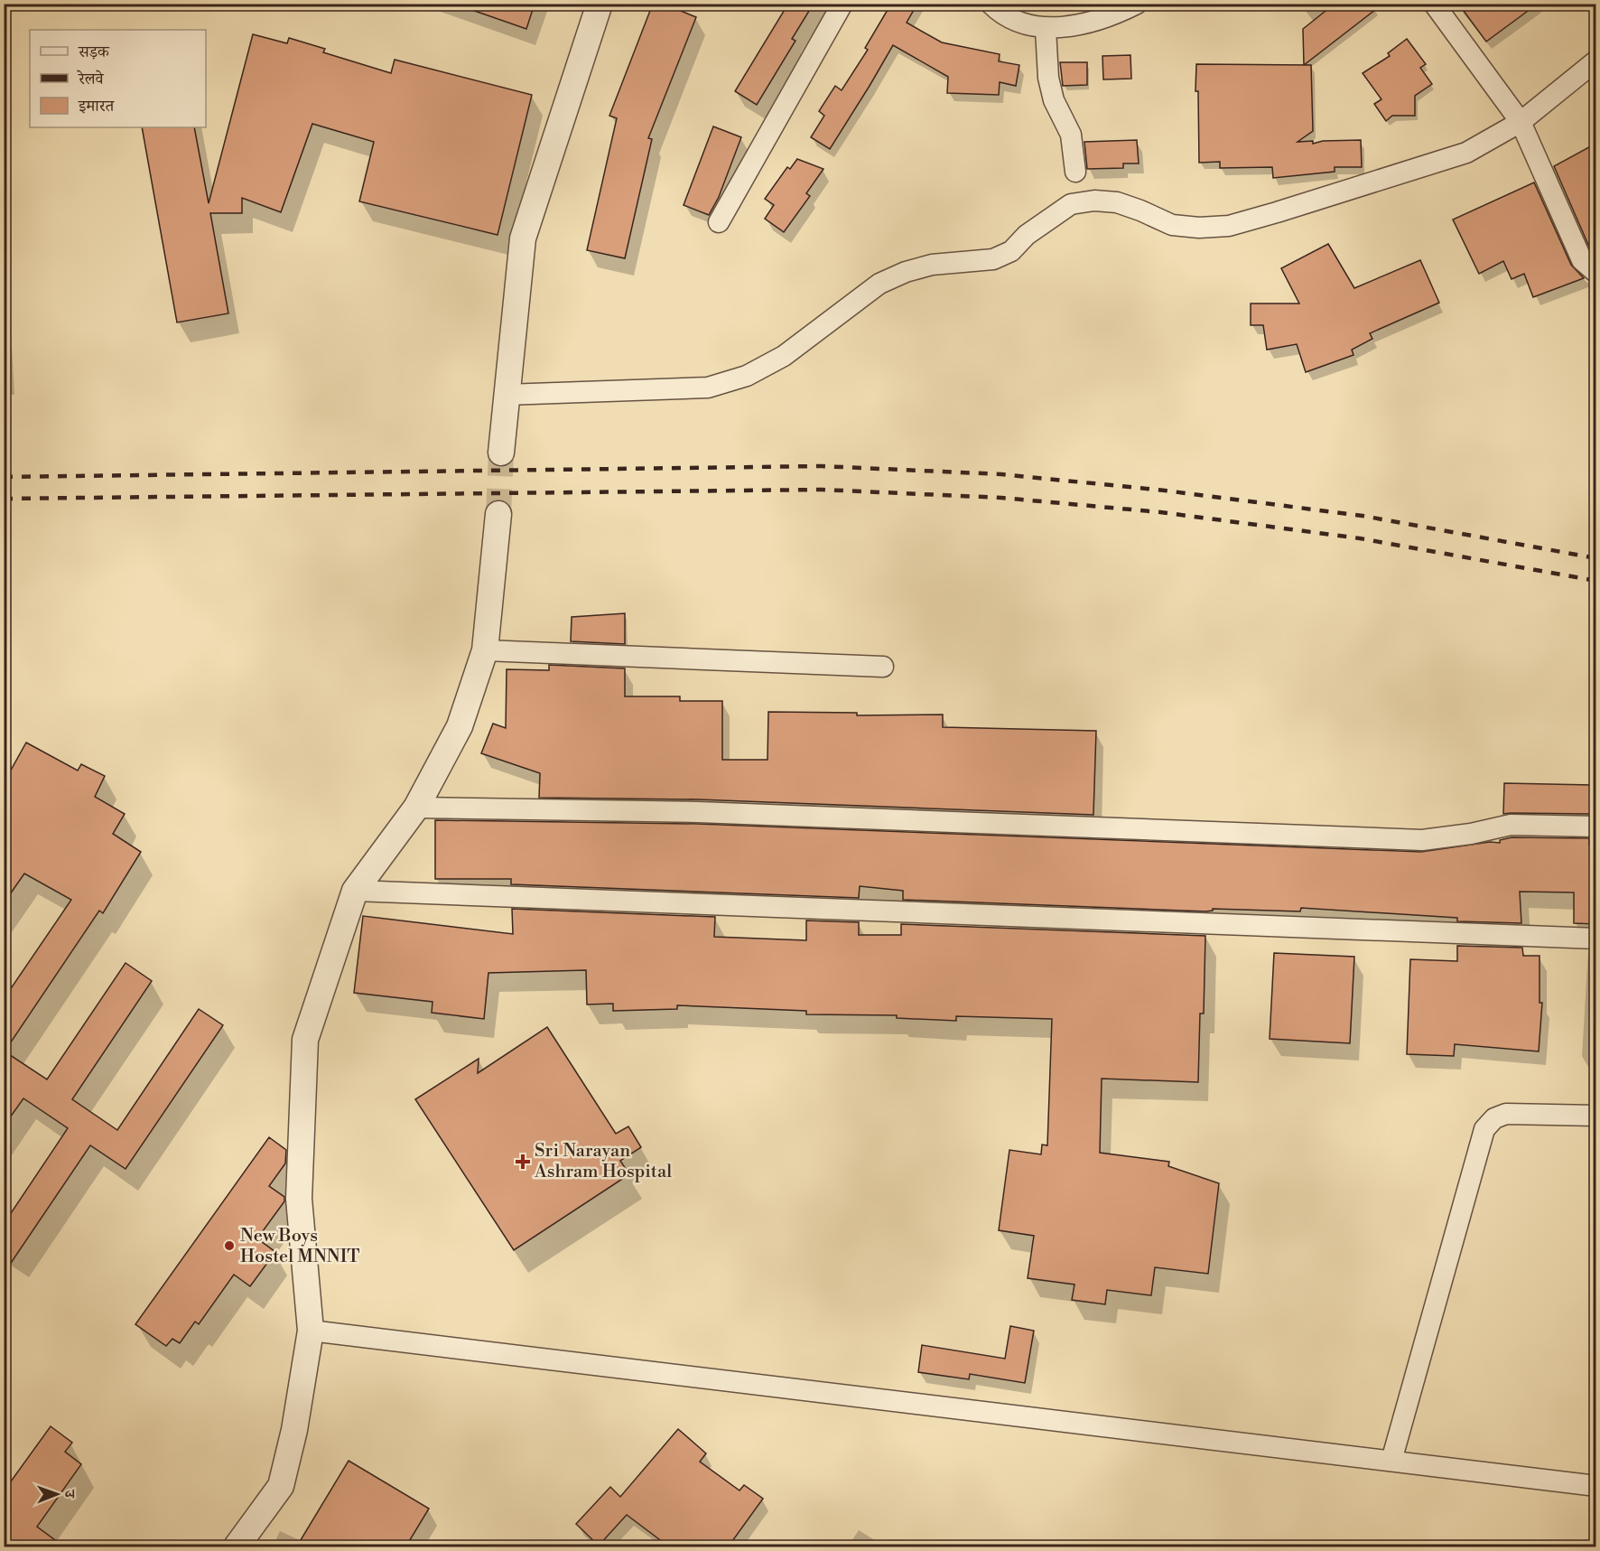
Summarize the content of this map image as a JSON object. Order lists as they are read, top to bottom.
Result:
{
  "places": {
    "health": ["Sri Narayan Ashram Hospital"],
    "other": ["New Boys Hostel MNNIT"]
  },
  "legend": ["सड़क", "रेलवे", "इमारत"],
  "north": "right"
}
